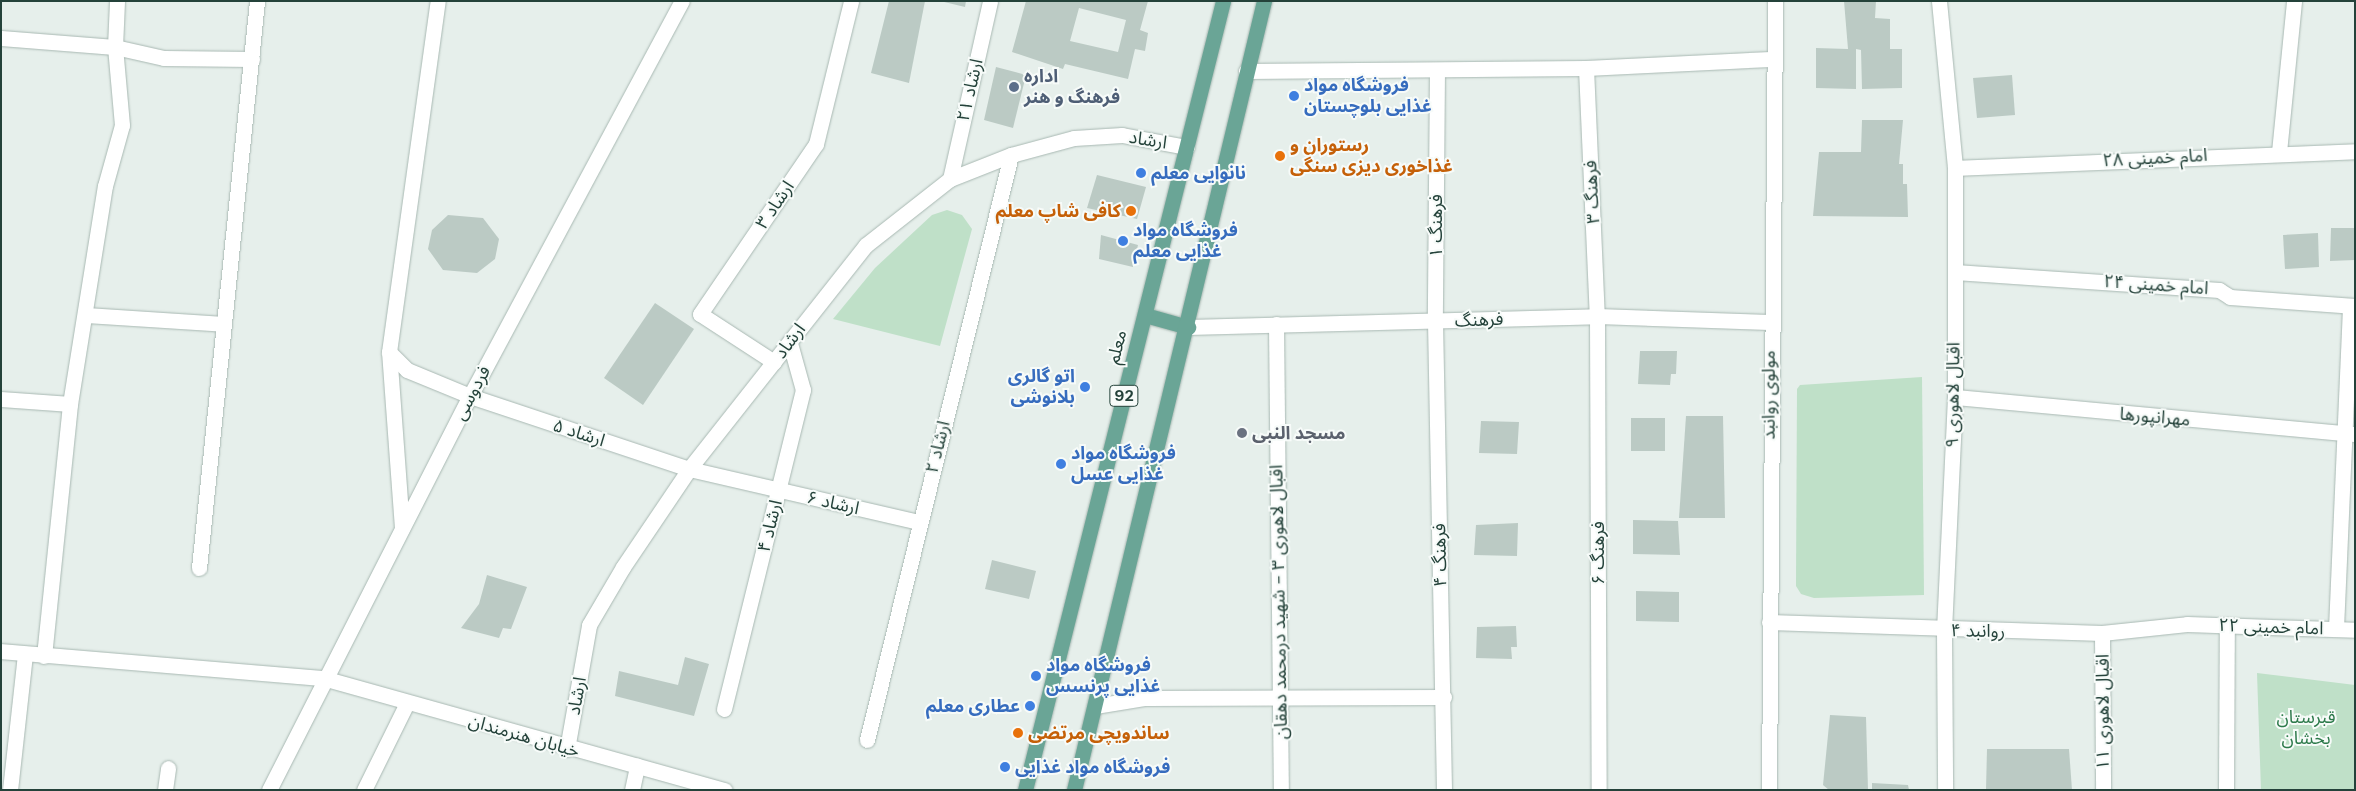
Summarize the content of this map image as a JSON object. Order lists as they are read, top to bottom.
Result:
{
  "streets": {
    "main road": ["معلم", "92"],
    "street": [
      "ارشاد ۲۱",
      "ارشاد",
      "امام خمینی ۲۸",
      "فرهنگ ۳",
      "ارشاد ۳",
      "فرهنگ ۱",
      "امام خمینی ۲۴",
      "فرهنگ",
      "فردوسی",
      "مولوی روانبد",
      "اقبال لاهوری ۹",
      "مهرانپورها",
      "ارشاد ۵",
      "ارشاد ۲",
      "ارشاد ۶",
      "ارشاد ۴",
      "فرهنگ ۶",
      "فرهنگ ۴",
      "اقبال لاهوری ۳ - شهید درمحمد دهقان",
      "امام خمینی ۲۲",
      "روانبد ۴",
      "اقبال لاهوری ۱۱",
      "خیابان هنرمندان"
    ]
  },
  "crossings": [
    ["ارشاد ۲۱", "ارشاد"],
    ["ارشاد", "ارشاد ۳"],
    ["ارشاد", "معلم"],
    ["ارشاد", "ارشاد ۵"],
    ["ارشاد", "ارشاد ۲"],
    ["ارشاد", "ارشاد ۶"],
    ["ارشاد", "ارشاد ۴"],
    ["ارشاد", "خیابان هنرمندان"],
    ["امام خمینی ۲۸", "اقبال لاهوری ۹"],
    ["فرهنگ ۳", "فرهنگ"],
    ["فرهنگ ۳", "فرهنگ ۶"],
    ["فرهنگ ۱", "فرهنگ"],
    ["فرهنگ ۱", "فرهنگ ۴"],
    ["امام خمینی ۲۴", "اقبال لاهوری ۹"],
    ["فرهنگ", "مولوی روانبد"],
    ["فرهنگ", "فرهنگ ۶"],
    ["فرهنگ", "فرهنگ ۴"],
    ["فرهنگ", "اقبال لاهوری ۳ - شهید درمحمد دهقان"],
    ["فردوسی", "ارشاد ۵"],
    ["فردوسی", "خیابان هنرمندان"],
    ["مولوی روانبد", "روانبد ۴"],
    ["اقبال لاهوری ۹", "مهرانپورها"],
    ["اقبال لاهوری ۹", "روانبد ۴"],
    ["ارشاد ۵", "ارشاد ۶"],
    ["ارشاد ۲", "ارشاد ۶"],
    ["ارشاد ۶", "ارشاد ۴"],
    ["امام خمینی ۲۲", "روانبد ۴"],
    ["روانبد ۴", "اقبال لاهوری ۱۱"]
  ],
  "parks": ["قبرستان بخشان"],
  "places": [
    "اداره فرهنگ و هنر",
    "فروشگاه مواد غذایی بلوچستان",
    "رستوران و غذاخوری دیزی سنگی",
    "نانوایی معلم",
    "کافی شاپ معلم",
    "فروشگاه مواد غذایی معلم",
    "اتو گالری بلانوشی",
    "مسجد النبی",
    "فروشگاه مواد غذایی عسل",
    "فروشگاه مواد غذایی پرنسس",
    "عطاری معلم",
    "ساندویچی مرتضی",
    "فروشگاه مواد غذایی"
  ]
}
